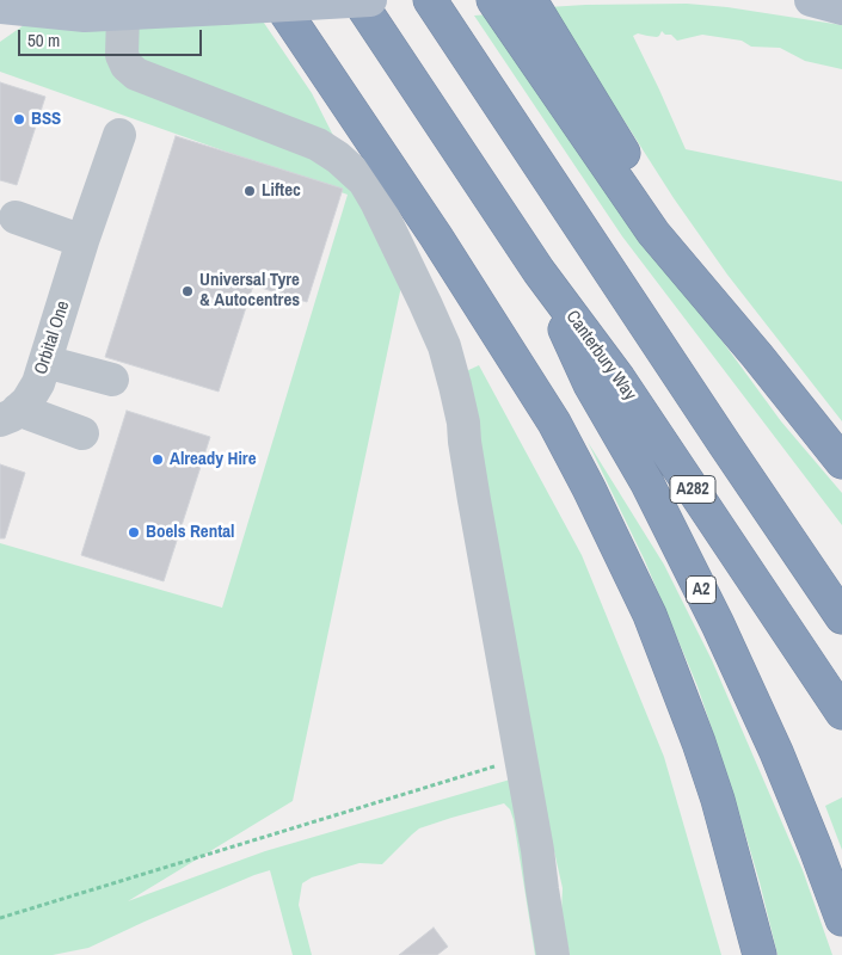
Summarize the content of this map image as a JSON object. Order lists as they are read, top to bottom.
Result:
{
  "streets": {
    "highway": ["Canterbury Way", "A282", "A2"],
    "street": ["Orbital One"]
  },
  "crossings": [
    ["Canterbury Way", "A2"]
  ],
  "places": [
    "BSS",
    "Liftec",
    "Universal Tyre & Autocentres",
    "Already Hire",
    "Boels Rental"
  ],
  "scale_bar": "50 m"
}
